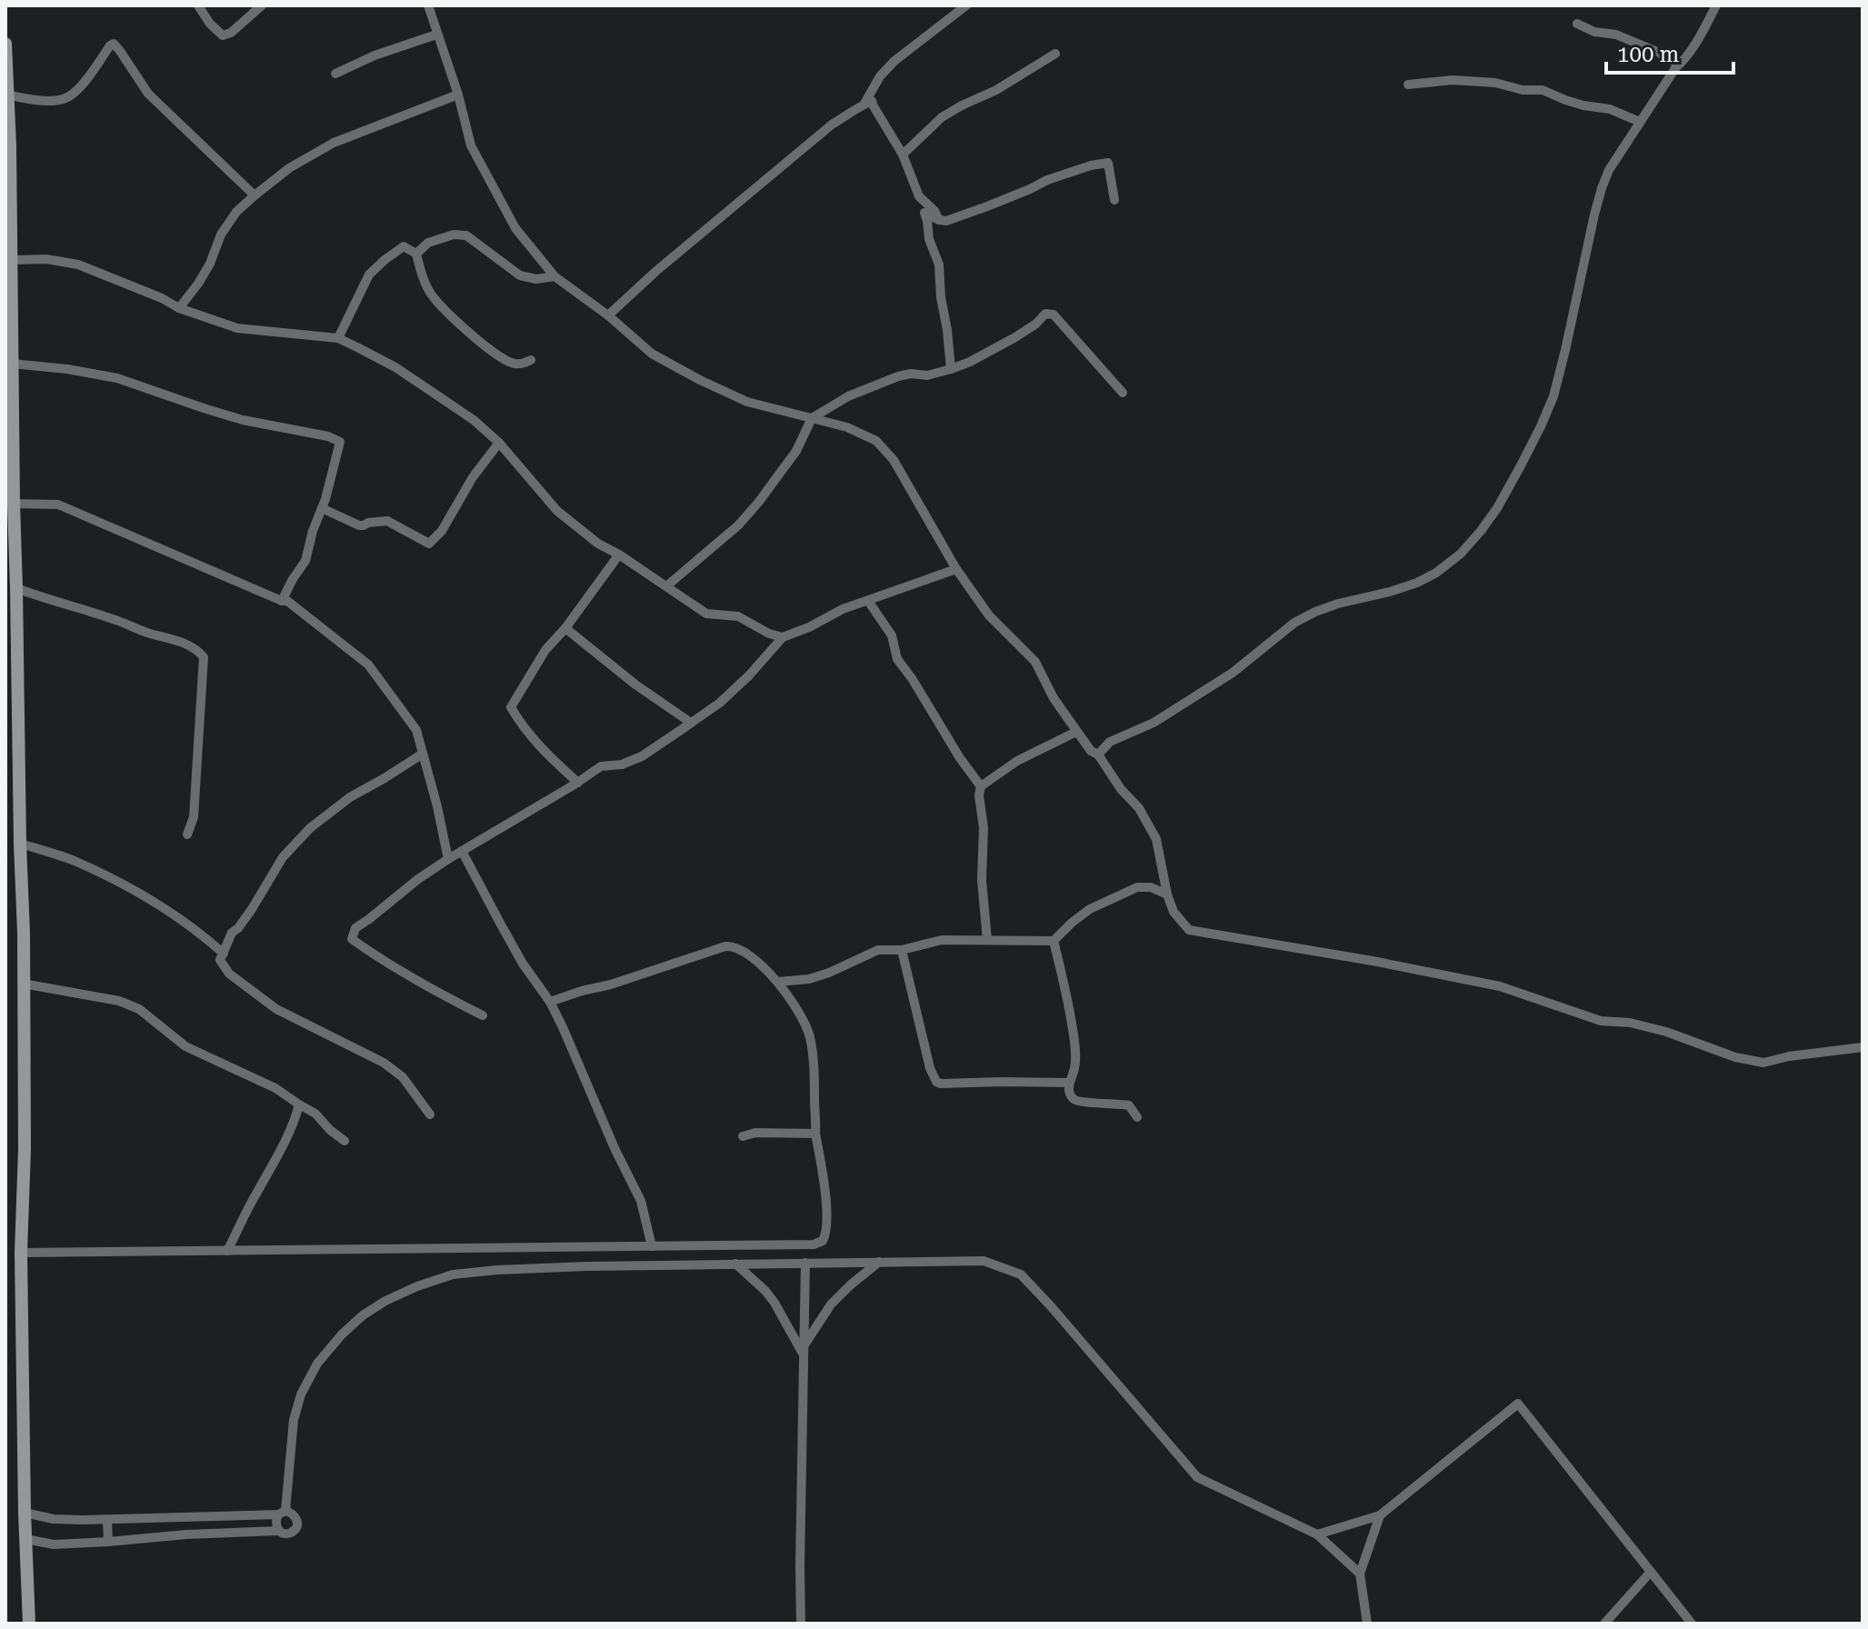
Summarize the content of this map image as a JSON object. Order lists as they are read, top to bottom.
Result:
{
  "scale_bar": "100 m"
}
